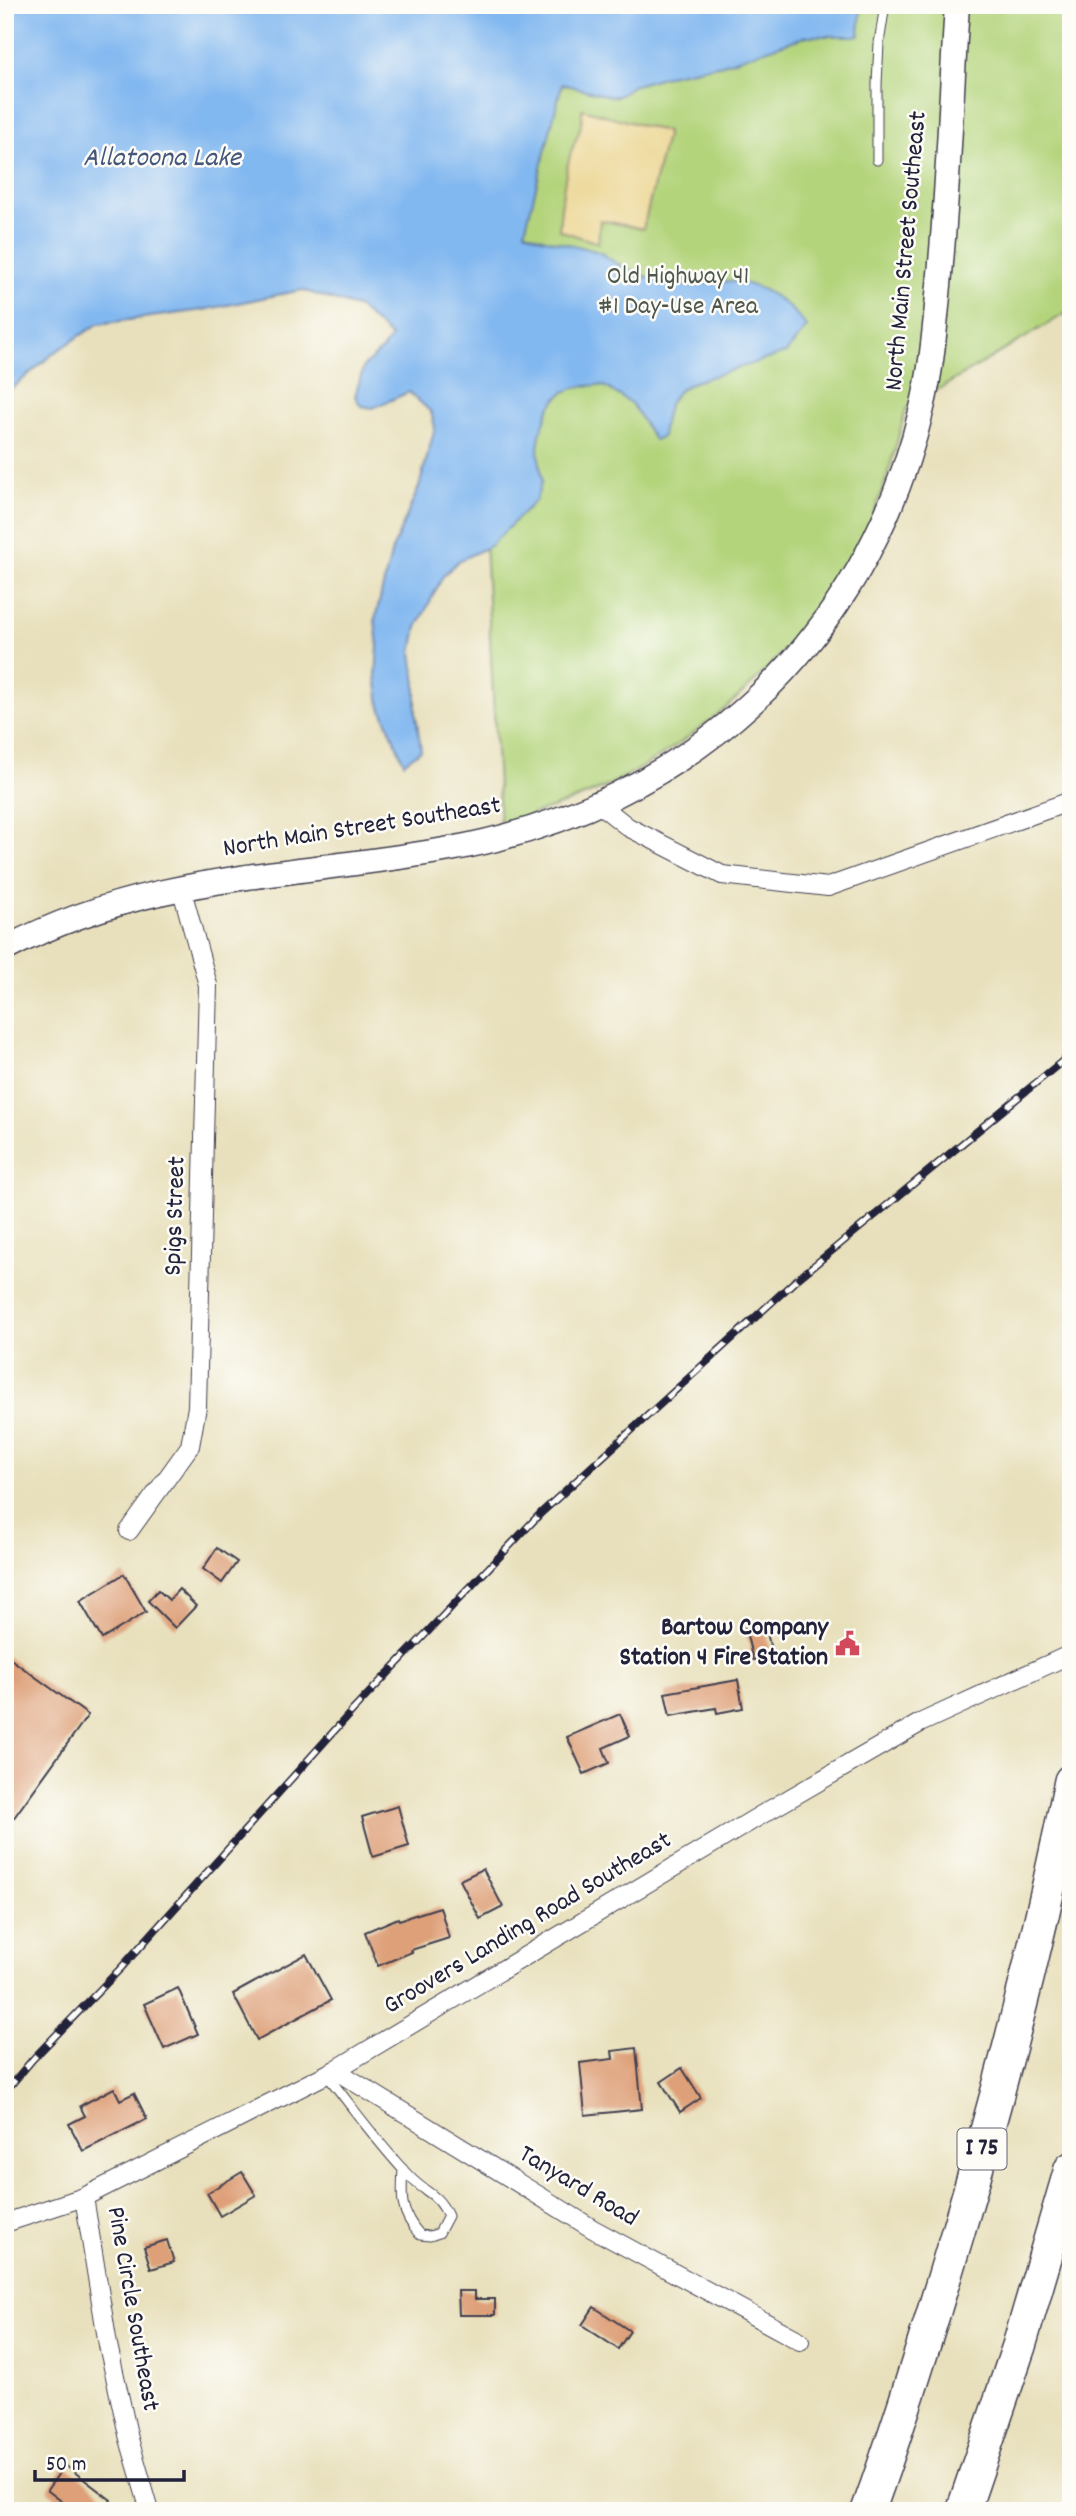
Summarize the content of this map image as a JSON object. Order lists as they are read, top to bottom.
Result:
{
  "streets": {
    "highway": ["I 75"],
    "street": [
      "North Main Street Southeast",
      "Spigs Street",
      "Groovers Landing Road Southeast",
      "Tanyard Road",
      "Pine Circle Southeast"
    ]
  },
  "crossings": [
    ["North Main Street Southeast", "Spigs Street"],
    ["Groovers Landing Road Southeast", "Tanyard Road"],
    ["Groovers Landing Road Southeast", "Pine Circle Southeast"]
  ],
  "water": ["Allatoona Lake"],
  "parks": ["Old Highway 41 #1 Day-Use Area"],
  "places": {
    "public building": ["Bartow Company Station 4 Fire Station"]
  },
  "scale_bar": "50 m"
}
